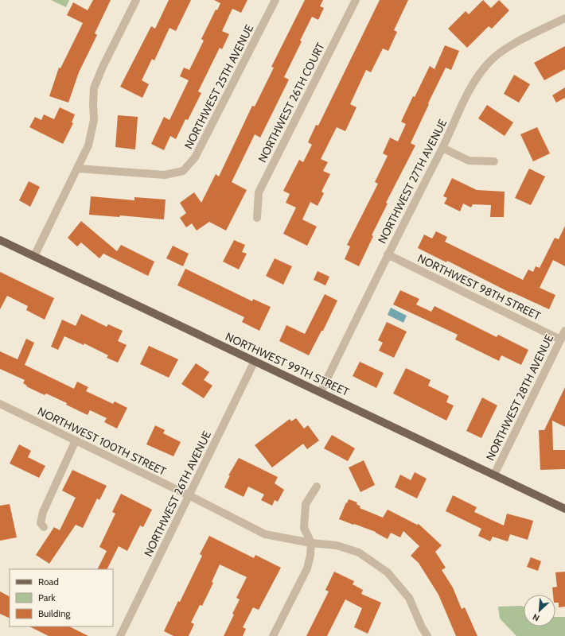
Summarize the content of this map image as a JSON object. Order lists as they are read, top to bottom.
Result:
{
  "streets": {
    "main road": ["NORTHWEST 99TH STREET"],
    "street": [
      "NORTHWEST 25TH AVENUE",
      "NORTHWEST 26TH COURT",
      "NORTHWEST 27TH AVENUE",
      "NORTHWEST 98TH STREET",
      "NORTHWEST 28TH AVENUE",
      "NORTHWEST 100TH STREET",
      "NORTHWEST 26TH AVENUE"
    ]
  },
  "crossings": [
    ["NORTHWEST 27TH AVENUE", "NORTHWEST 98TH STREET"],
    ["NORTHWEST 27TH AVENUE", "NORTHWEST 99TH STREET"],
    ["NORTHWEST 98TH STREET", "NORTHWEST 28TH AVENUE"],
    ["NORTHWEST 99TH STREET", "NORTHWEST 28TH AVENUE"],
    ["NORTHWEST 99TH STREET", "NORTHWEST 26TH AVENUE"],
    ["NORTHWEST 100TH STREET", "NORTHWEST 26TH AVENUE"]
  ],
  "legend": ["Road", "Park", "Building"],
  "north": "bottom left"
}
